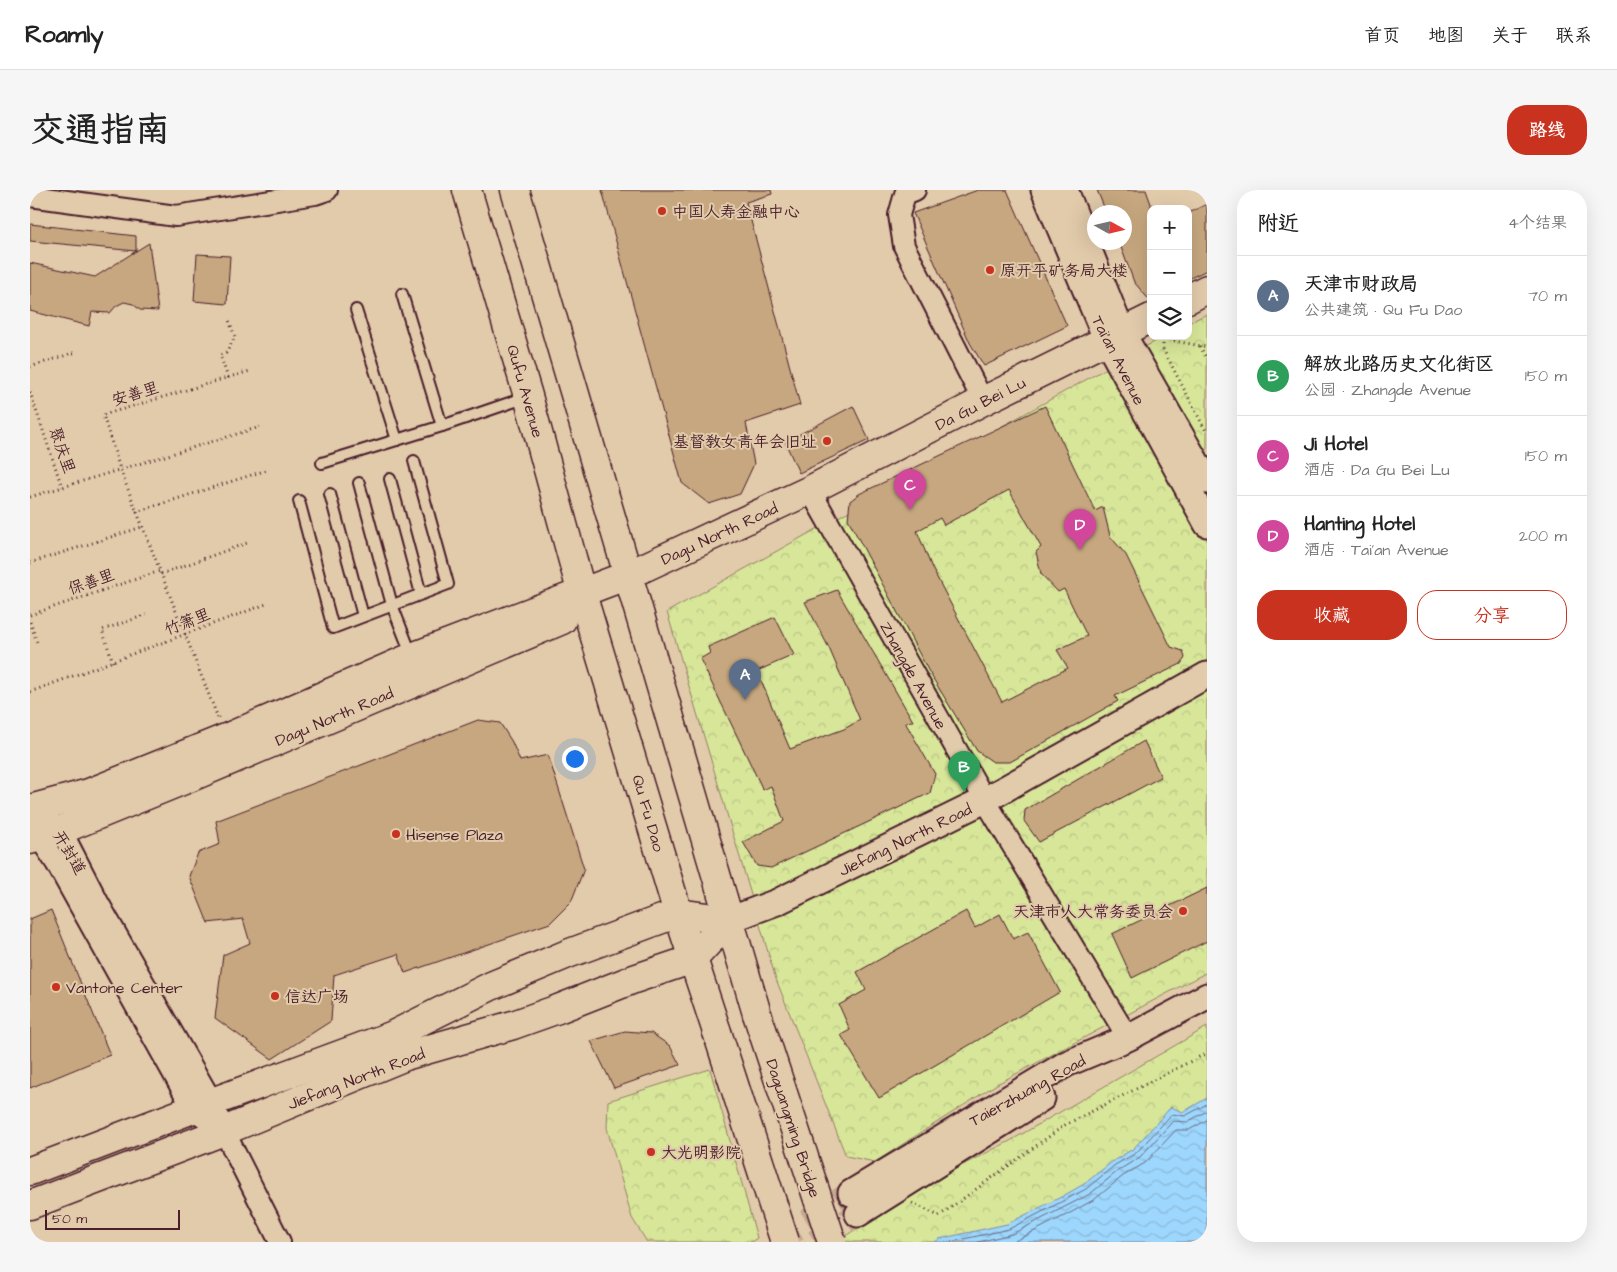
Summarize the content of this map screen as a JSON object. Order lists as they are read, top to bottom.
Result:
{
  "streets": {
    "main road": [
      "Qufu Avenue",
      "Da Gu Bei Lu",
      "Dagu North Road",
      "Qu Fu Dao",
      "Jiefang North Road",
      "Daguangming Bridge"
    ],
    "street": ["Tai'an Avenue", "Zhangde Avenue", "开封道"],
    "path": [
      "安善里",
      "聚庆里",
      "保善里",
      "竹箫里"
    ]
  },
  "crossings": [
    ["Tai'an Avenue", "Da Gu Bei Lu"],
    ["Qufu Avenue", "Dagu North Road"],
    ["Qufu Avenue", "Qu Fu Dao"],
    ["安善里", "Dagu North Road"],
    ["安善里", "保善里"],
    ["安善里", "竹箫里"],
    ["Da Gu Bei Lu", "Dagu North Road"],
    ["Da Gu Bei Lu", "Zhangde Avenue"],
    ["Dagu North Road", "Zhangde Avenue"],
    ["Dagu North Road", "Qu Fu Dao"],
    ["Dagu North Road", "开封道"],
    ["Zhangde Avenue", "Jiefang North Road"],
    ["Qu Fu Dao", "Jiefang North Road"],
    ["Jiefang North Road", "开封道"],
    ["Jiefang North Road", "Daguangming Bridge"]
  ],
  "places": [
    "中国人寿金融中心",
    "原开平矿务局大楼",
    "基督教女青年会旧址",
    "Hisense Plaza",
    "天津市人大常务委员会",
    "Vantone Center",
    "信达广场",
    "大光明影院"
  ],
  "scale_bar": "50 m",
  "north": "right",
  "page": {
    "header": "Roamly",
    "nav": [
      "首页",
      "地图",
      "关于",
      "联系"
    ],
    "title": "交通指南",
    "buttons": [
      "路线",
      ["收藏", "分享"]
    ],
    "heading": ["附近", "4个结果"],
    "map_buttons": ["+", "−"],
    "list": [
      {
        "mark": "A",
        "name": "天津市财政局",
        "note": "公共建筑 · Qu Fu Dao",
        "value": "70 m"
      },
      {
        "mark": "B",
        "name": "解放北路历史文化街区",
        "note": "公园 · Zhangde Avenue",
        "value": "150 m"
      },
      {
        "mark": "C",
        "name": "Ji Hotel",
        "note": "酒店 · Da Gu Bei Lu",
        "value": "150 m"
      },
      {
        "mark": "D",
        "name": "Hanting Hotel",
        "note": "酒店 · Tai'an Avenue",
        "value": "200 m"
      }
    ],
    "pins": [
      "C",
      "D",
      "A",
      "B"
    ],
    "scale": "50 m"
  }
}
